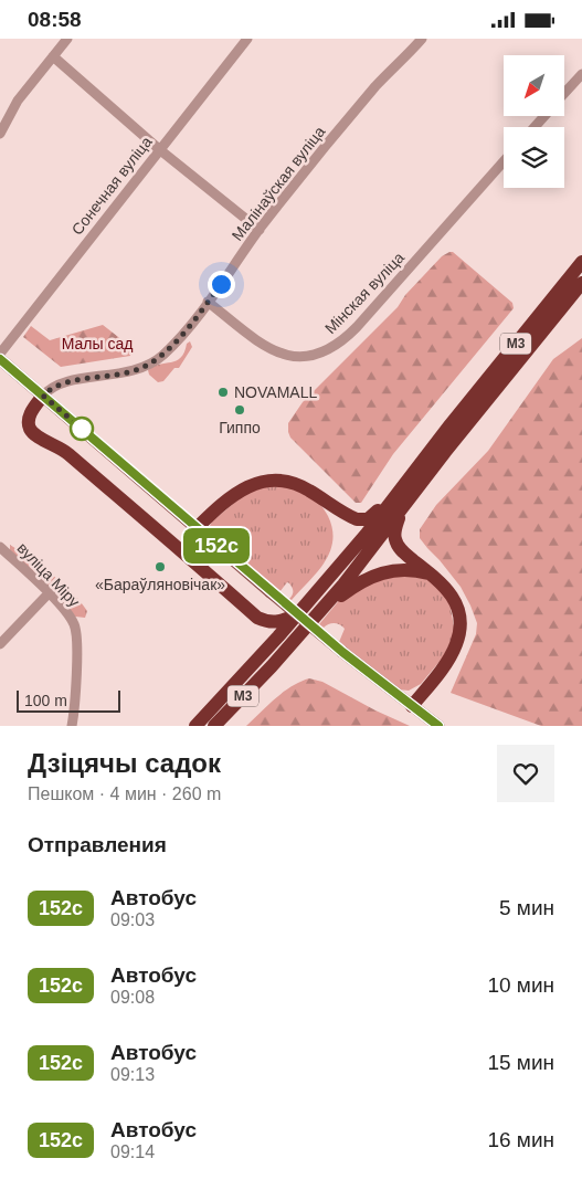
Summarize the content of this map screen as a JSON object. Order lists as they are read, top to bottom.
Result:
{
  "streets": {
    "highway": ["М3"],
    "street": [
      "Малінаўская вуліца",
      "Сонечная вуліца",
      "Мінская вуліца",
      "вуліца Міру"
    ]
  },
  "crossings": [
    ["Малінаўская вуліца", "Мінская вуліца"]
  ],
  "parks": ["Малы сад"],
  "places": ["NOVAMALL", "Гиппо", "«Бараўляновічак»"],
  "lines": ["bus line 152с"],
  "scale_bar": "100 m",
  "north": "bottom left",
  "page": {
    "status": "08:58",
    "on_map": "152с",
    "scale": "100 m",
    "heading": [
      ["Дзіцячы садок", "Пешком · 4 мин · 260 m"],
      "Отправления"
    ],
    "list": [
      {
        "mark": "152с",
        "name": "Автобус",
        "note": "09:03",
        "value": "5 мин"
      },
      {
        "mark": "152с",
        "name": "Автобус",
        "note": "09:08",
        "value": "10 мин"
      },
      {
        "mark": "152с",
        "name": "Автобус",
        "note": "09:13",
        "value": "15 мин"
      },
      {
        "mark": "152с",
        "name": "Автобус",
        "note": "09:14",
        "value": "16 мин"
      }
    ]
  }
}
